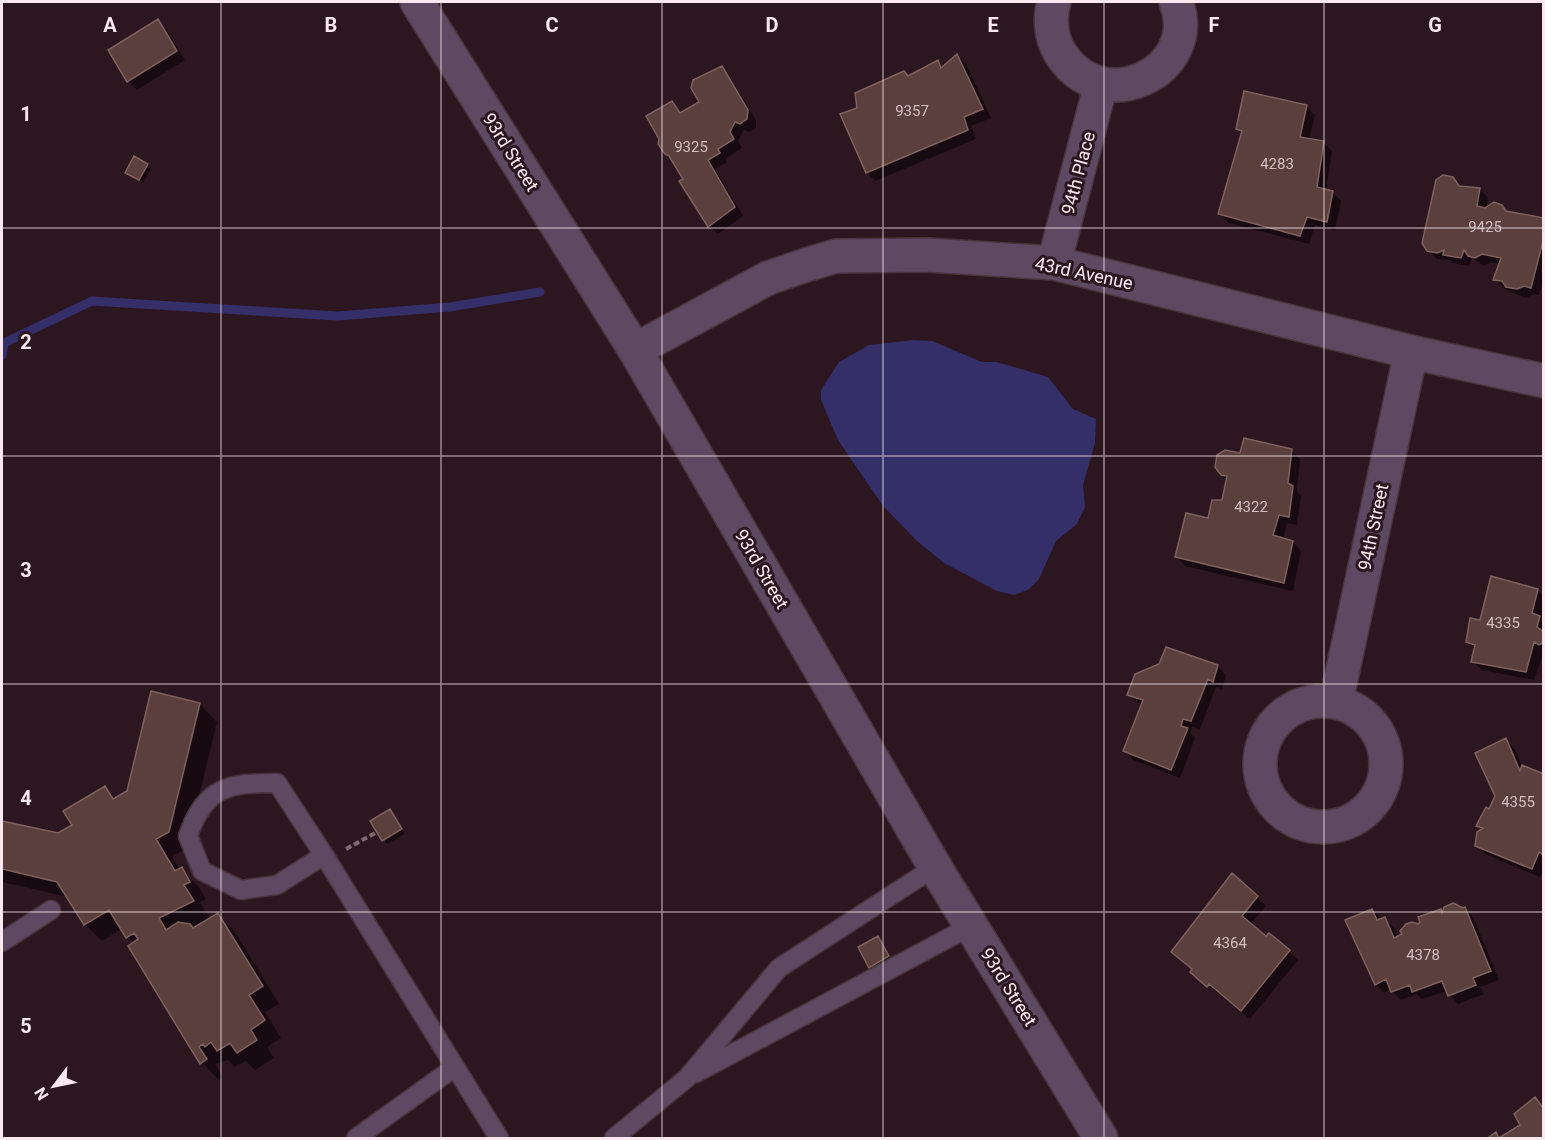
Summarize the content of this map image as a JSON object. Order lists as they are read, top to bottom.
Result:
{
  "streets": {
    "street": [
      "93rd Street",
      "94th Place",
      "43rd Avenue",
      "94th Street"
    ]
  },
  "crossings": [
    ["93rd Street", "43rd Avenue"],
    ["94th Place", "43rd Avenue"],
    ["43rd Avenue", "94th Street"]
  ],
  "house_numbers": [
    "9357",
    "9325",
    "4283",
    "9425",
    "4322",
    "4335",
    "4355",
    "4364",
    "4378"
  ],
  "north": "bottom left",
  "grid": {
    "columns": [
      "A",
      "B",
      "C",
      "D",
      "E",
      "F",
      "G"
    ],
    "rows": [
      "1",
      "2",
      "3",
      "4",
      "5"
    ]
  }
}
